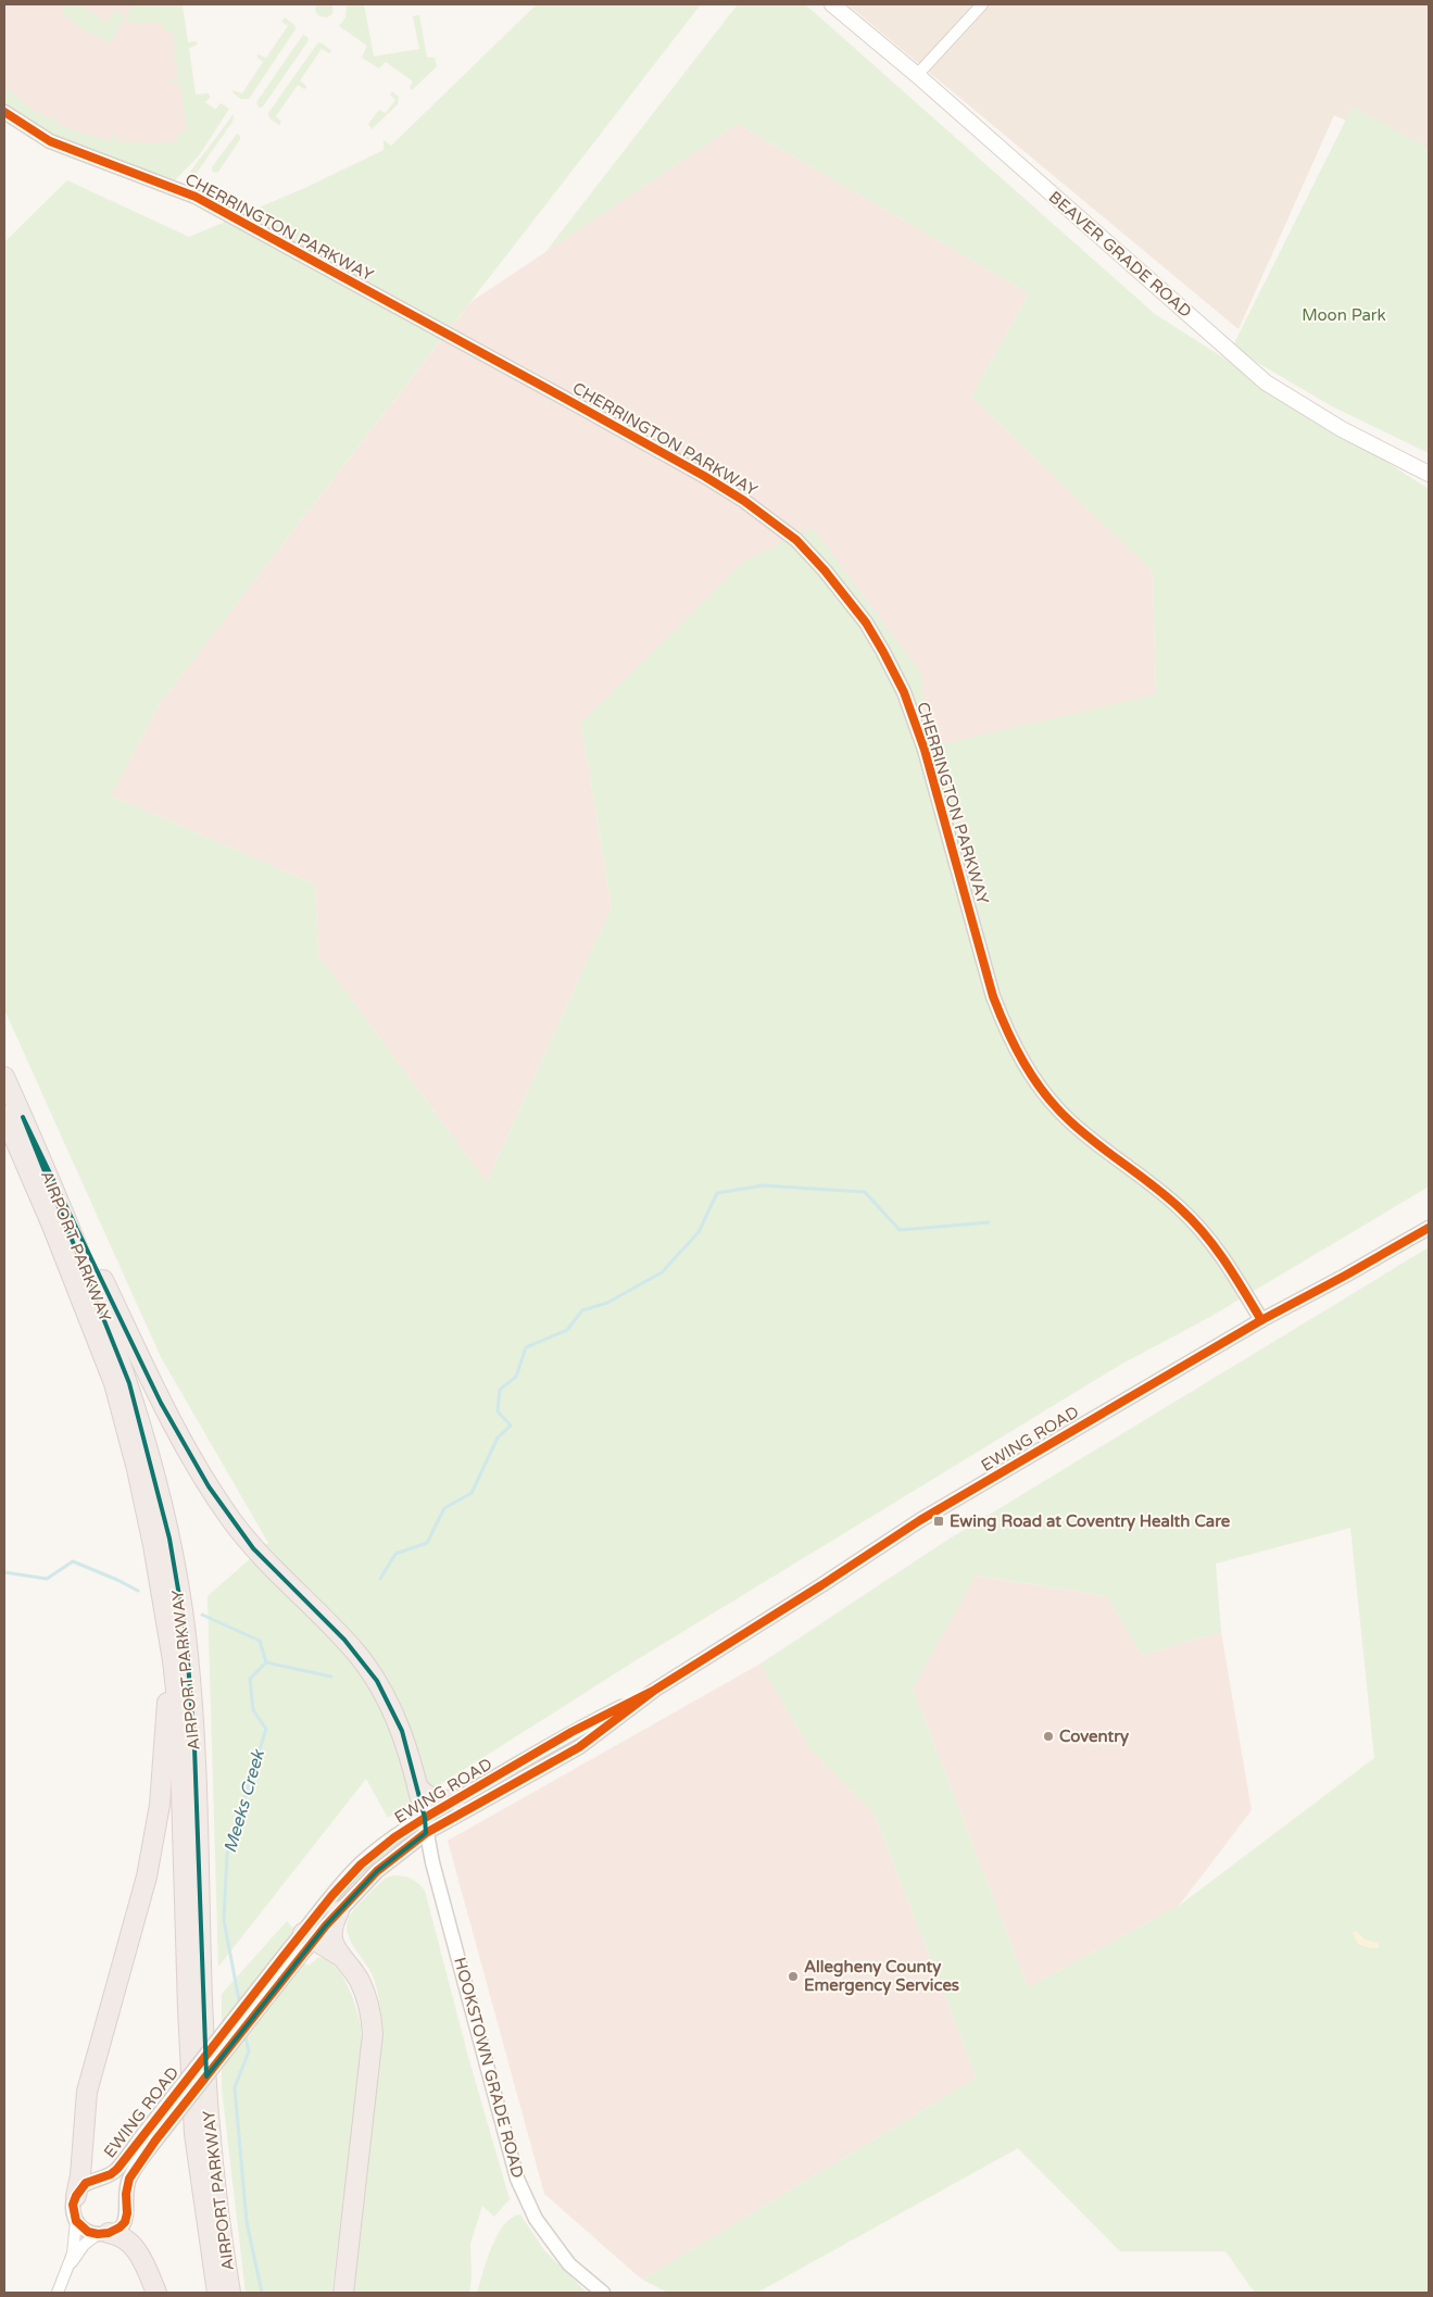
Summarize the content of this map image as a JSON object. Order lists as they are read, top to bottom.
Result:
{
  "streets": {
    "highway": ["AIRPORT PARKWAY"],
    "main road": ["BEAVER GRADE ROAD"],
    "street": ["CHERRINGTON PARKWAY", "EWING ROAD", "HOOKSTOWN GRADE ROAD"]
  },
  "crossings": [
    ["CHERRINGTON PARKWAY", "EWING ROAD"],
    ["EWING ROAD", "HOOKSTOWN GRADE ROAD"]
  ],
  "water": ["Meeks Creek"],
  "parks": ["Moon Park"],
  "places": {
    "transit": ["Ewing Road at Coventry Health Care"],
    "other": ["Coventry", "Allegheny County Emergency Services"]
  }
}
